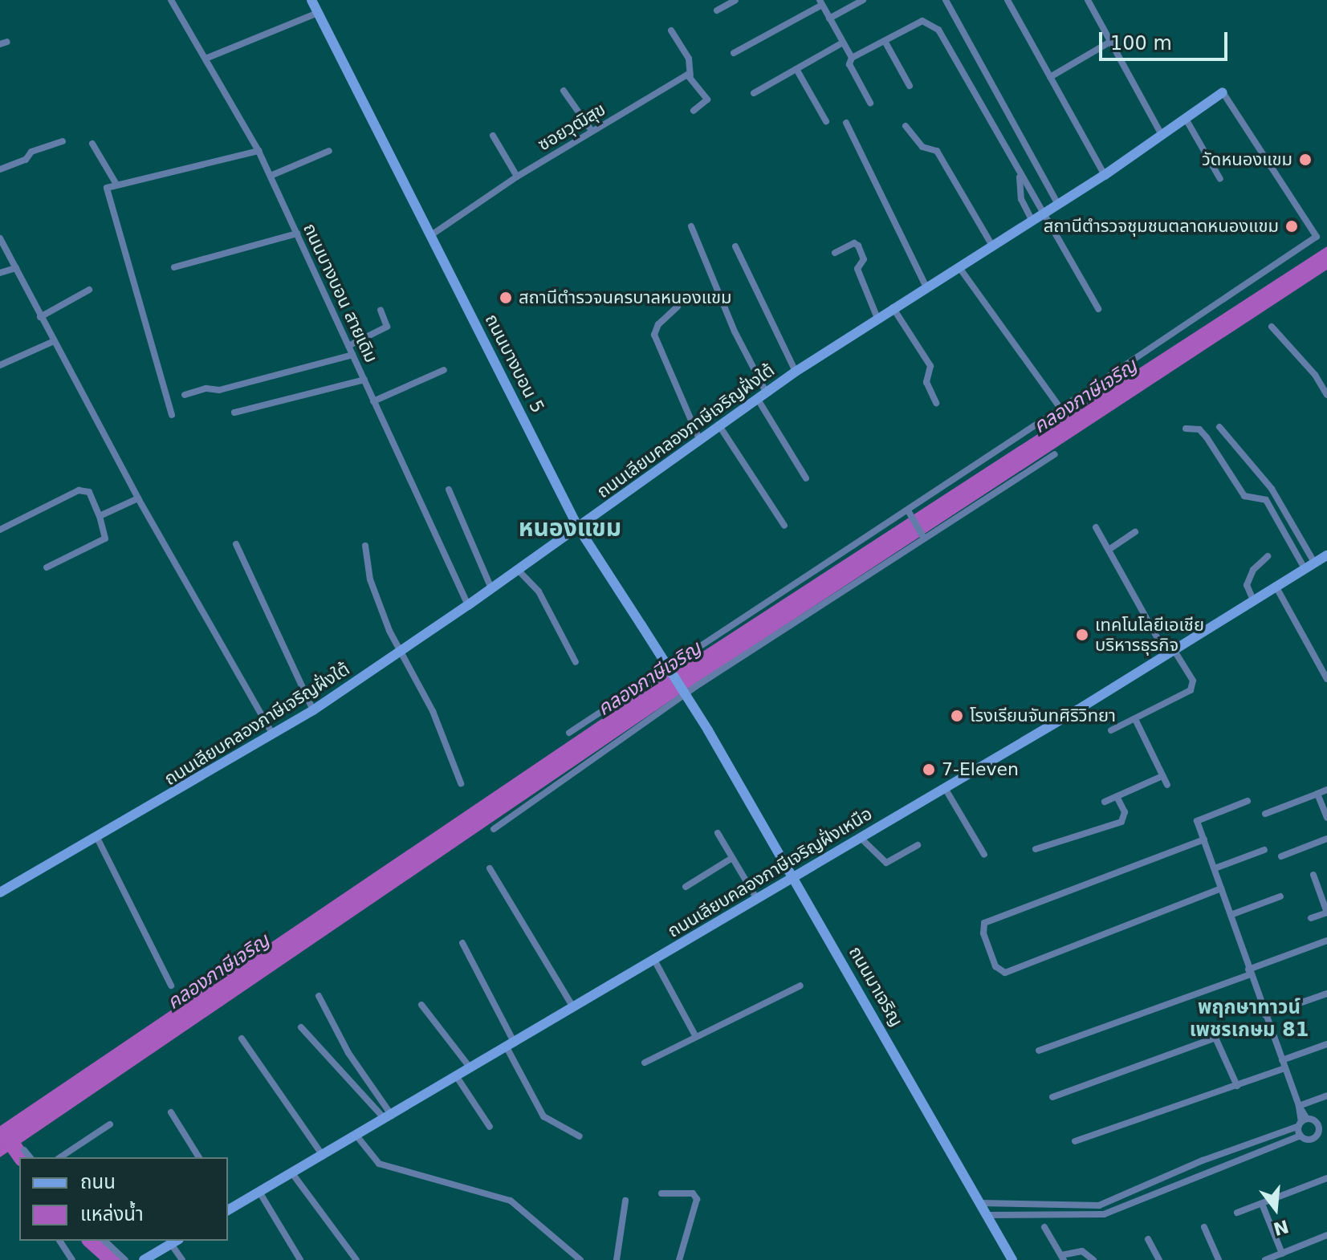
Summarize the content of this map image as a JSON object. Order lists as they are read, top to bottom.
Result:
{
  "streets": {
    "main road": [
      "ถนนบางบอน 5",
      "ถนนเลียบคลองภาษีเจริญฝั่งใต้",
      "ถนนเลียบคลองภาษีเจริญฝั่งเหนือ",
      "ถนนมาเจริญ"
    ],
    "street": ["ซอยวุฒิสุข", "ถนนบางบอน สายเดิม"]
  },
  "crossings": [
    ["ซอยวุฒิสุข", "ถนนบางบอน 5"],
    ["ถนนบางบอน สายเดิม", "ถนนเลียบคลองภาษีเจริญฝั่งใต้"],
    ["ถนนบางบอน 5", "ถนนเลียบคลองภาษีเจริญฝั่งใต้"],
    ["ถนนบางบอน 5", "ถนนมาเจริญ"],
    ["ถนนเลียบคลองภาษีเจริญฝั่งเหนือ", "ถนนมาเจริญ"]
  ],
  "districts": ["หนองแขม", "พฤกษาทาวน์ เพชรเกษม 81"],
  "water": ["คลองภาษีเจริญ"],
  "places": [
    "วัดหนองแขม",
    "สถานีตำรวจชุมชนตลาดหนองแขม",
    "สถานีตำรวจนครบาลหนองแขม",
    "เทคโนโลยีเอเชีย บริหารธุรกิจ",
    "โรงเรียนจันทศิริวิทยา",
    "7-Eleven"
  ],
  "legend": ["ถนน", "แหล่งน้ำ"],
  "scale_bar": "100 m",
  "north": "bottom"
}
